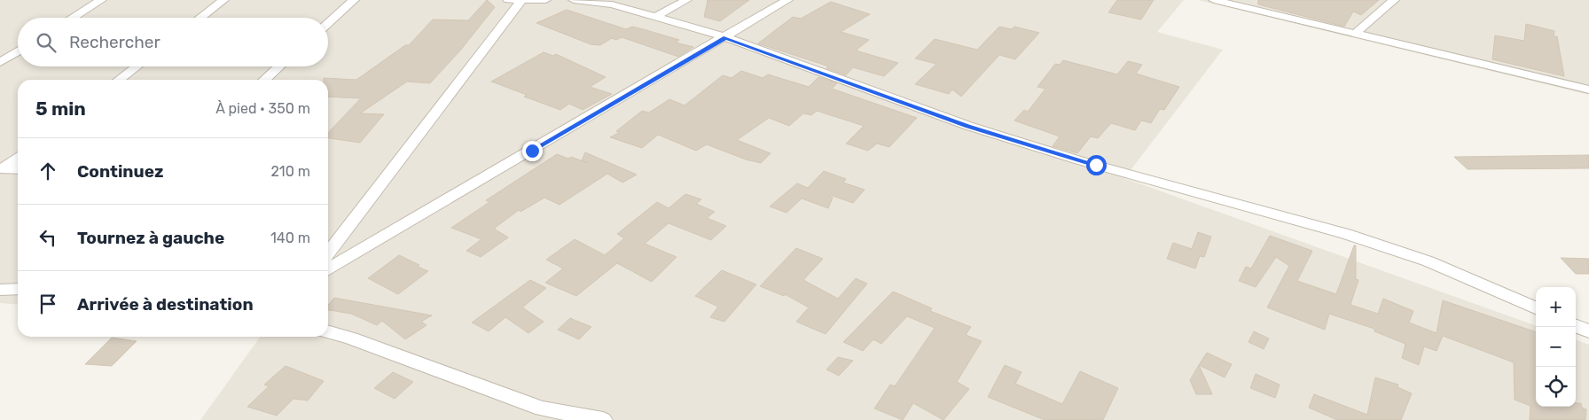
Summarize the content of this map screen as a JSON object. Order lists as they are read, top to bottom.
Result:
{
  "page": {
    "search": "Rechercher",
    "heading": ["5 min", "À pied · 350 m"],
    "list": [
      ["Continuez", "210 m"],
      ["Tournez à gauche", "140 m"],
      "Arrivée à destination"
    ],
    "map_buttons": ["+", "−"]
  }
}
